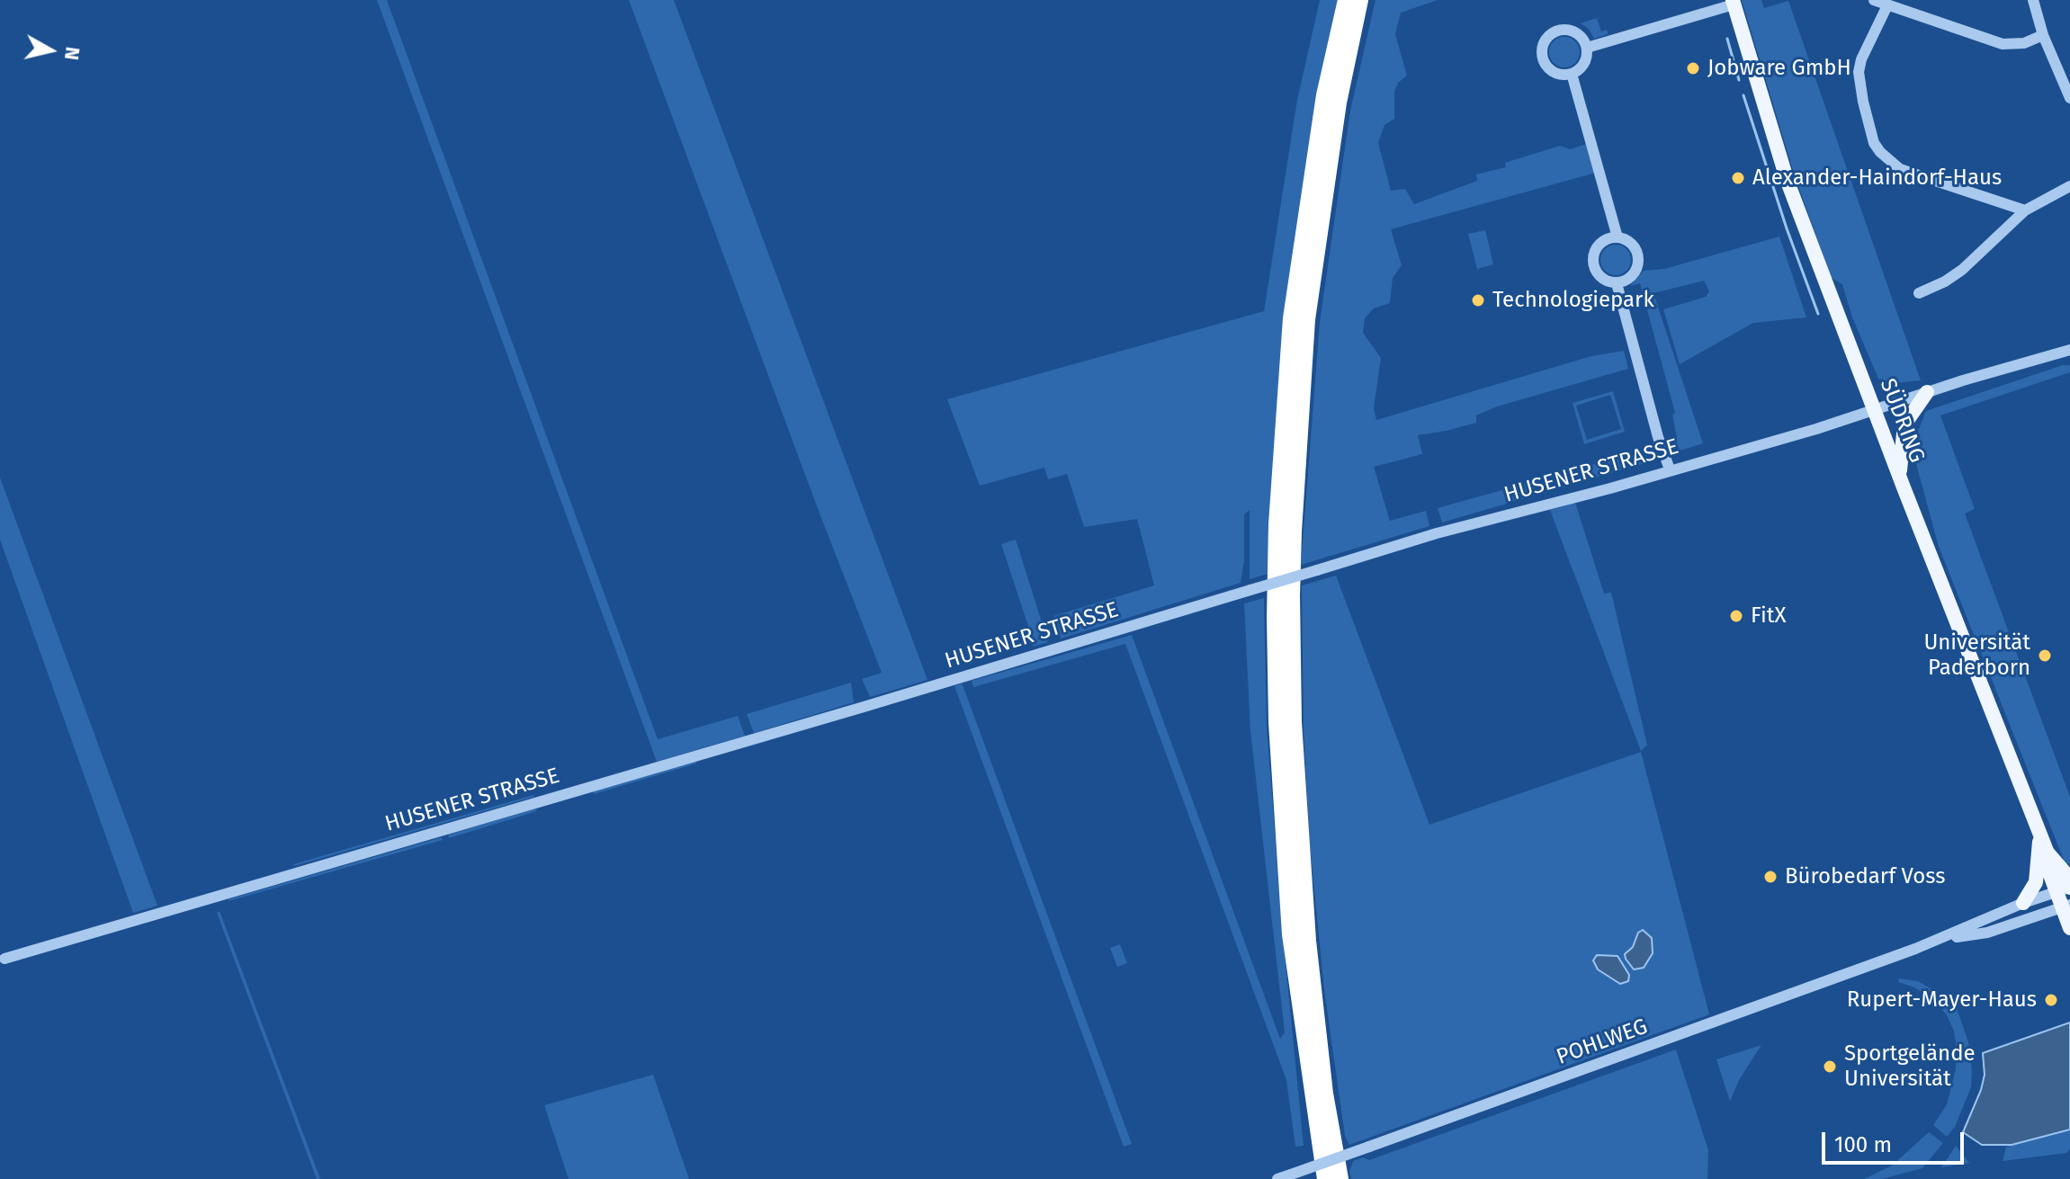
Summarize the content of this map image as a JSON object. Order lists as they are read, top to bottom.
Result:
{
  "streets": {
    "main road": ["SÜDRING"],
    "street": ["HUSENER STRASSE", "POHLWEG"]
  },
  "crossings": [
    ["SÜDRING", "HUSENER STRASSE"],
    ["SÜDRING", "POHLWEG"]
  ],
  "places": [
    "Jobware GmbH",
    "Alexander-Haindorf-Haus",
    "Technologiepark",
    "FitX",
    "Universität Paderborn",
    "Bürobedarf Voss",
    "Rupert-Mayer-Haus",
    "Sportgelände Universität"
  ],
  "scale_bar": "100 m",
  "north": "right"
}
